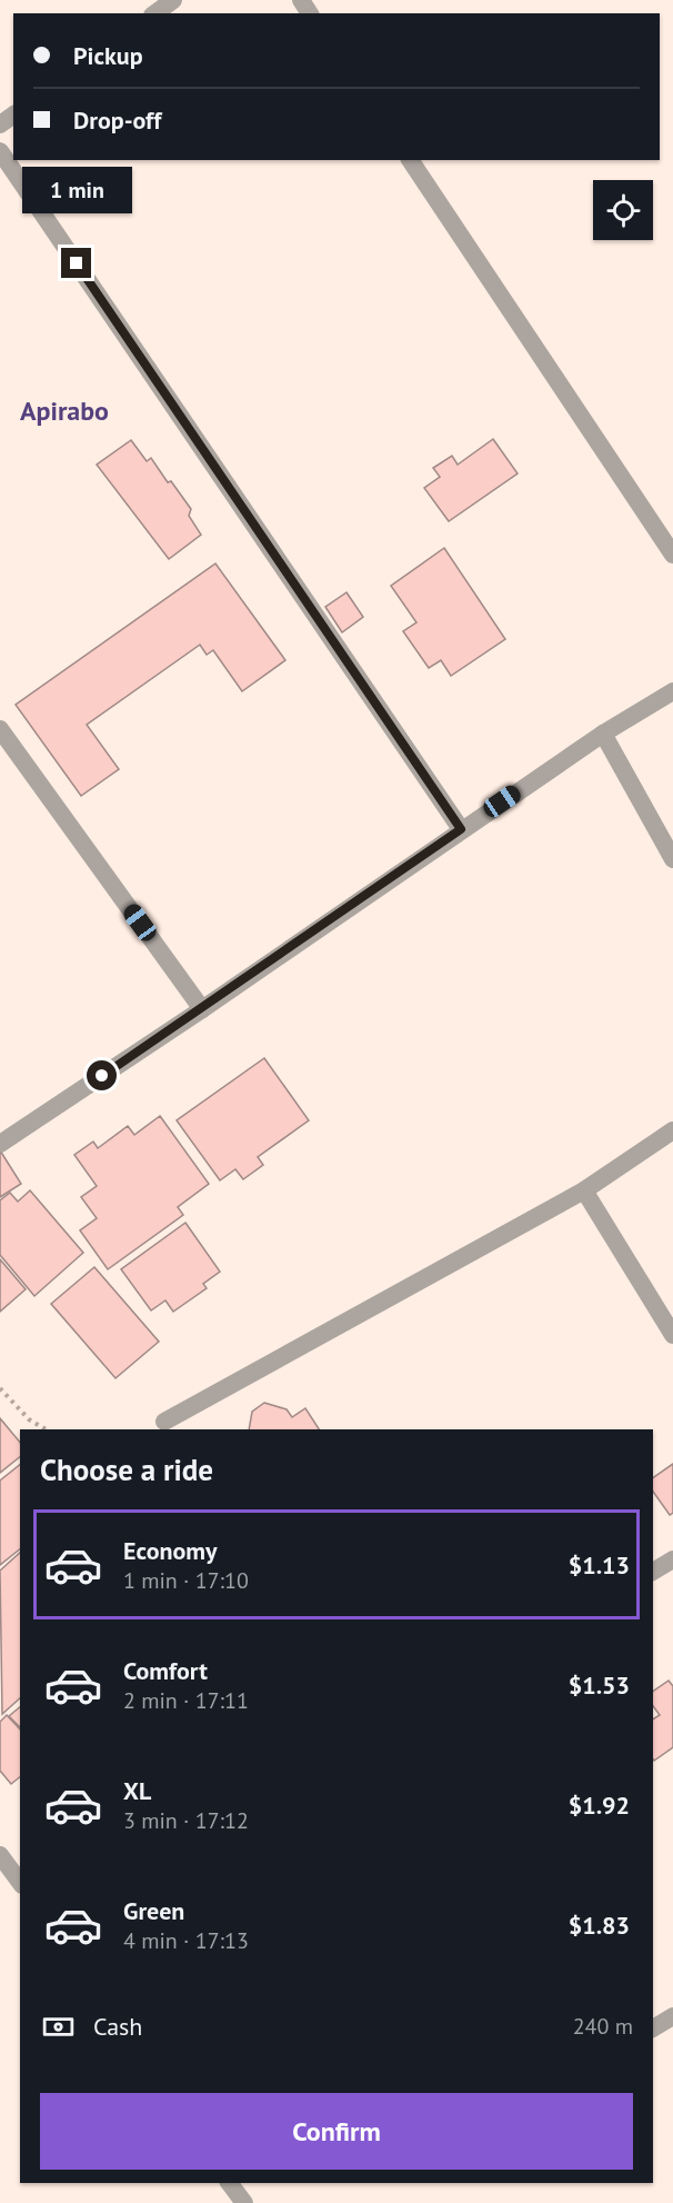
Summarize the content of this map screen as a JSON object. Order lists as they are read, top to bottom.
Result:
{
  "districts": ["Apirabo"],
  "page": {
    "banner": ["Pickup", "Drop-off"],
    "bubble": "1 min",
    "heading": "Choose a ride",
    "list": [
      {
        "name": "Economy",
        "note": "1 min · 17:10",
        "value": "$1.13"
      },
      {
        "name": "Comfort",
        "note": "2 min · 17:11",
        "value": "$1.53"
      },
      {
        "name": "XL",
        "note": "3 min · 17:12",
        "value": "$1.92"
      },
      {
        "name": "Green",
        "note": "4 min · 17:13",
        "value": "$1.83"
      }
    ],
    "pay": ["Cash", "240 m"],
    "buttons": "Confirm"
  }
}
